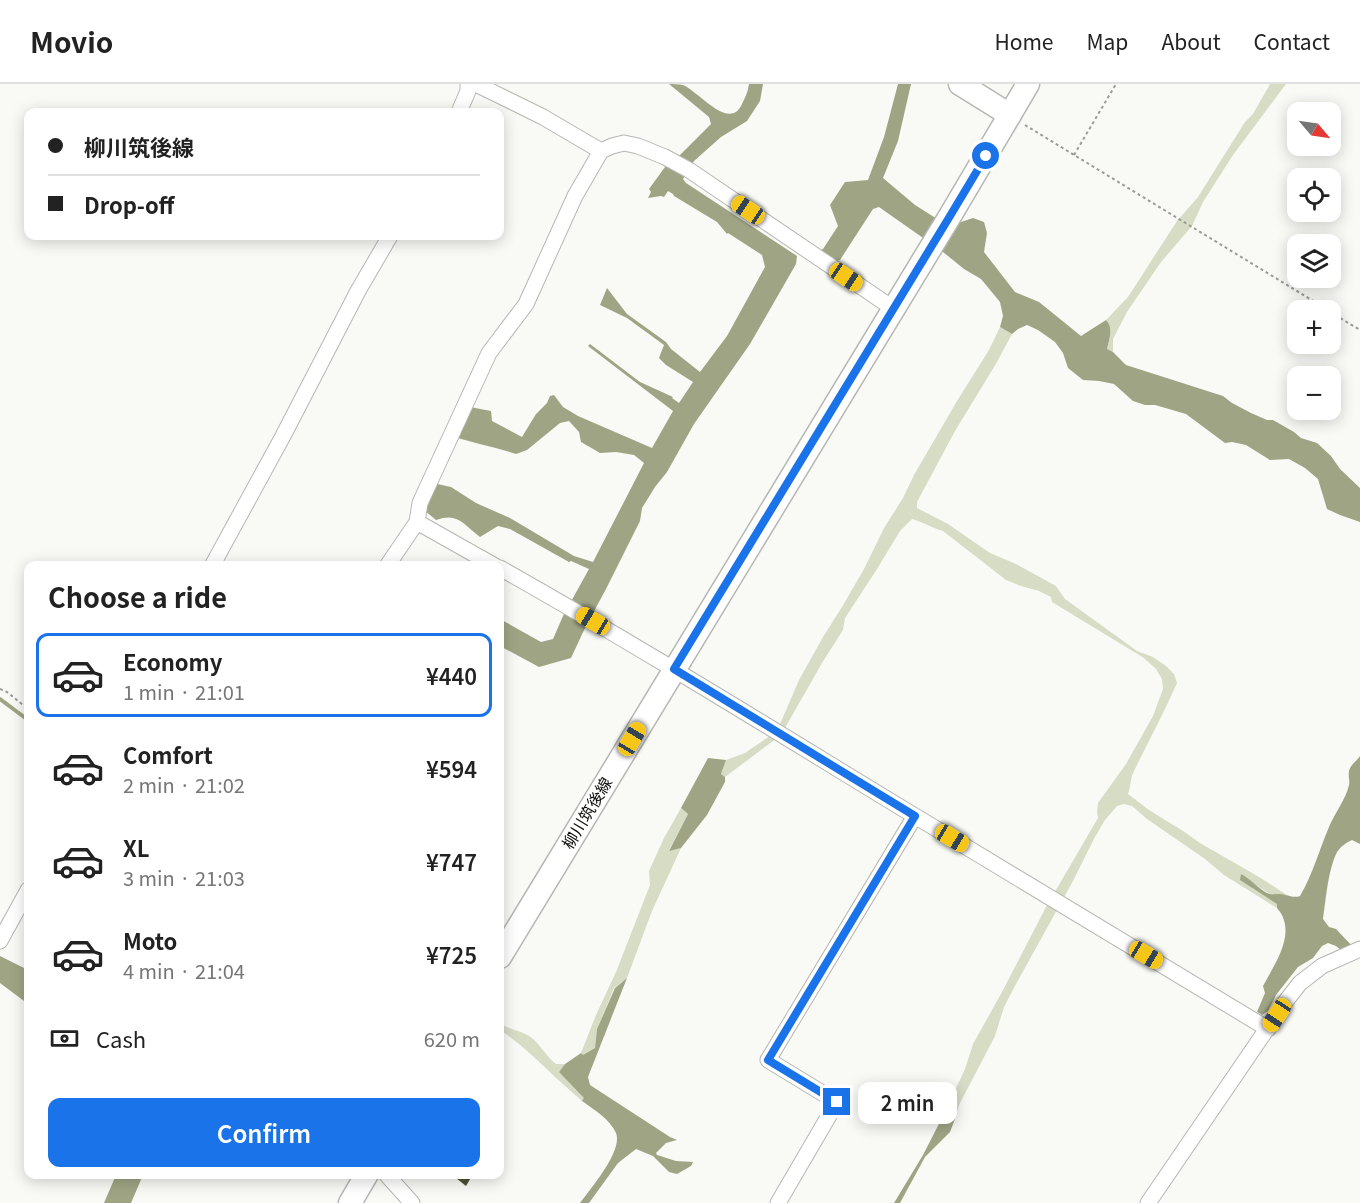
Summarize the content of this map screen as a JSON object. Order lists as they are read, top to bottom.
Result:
{
  "streets": {
    "main road": ["柳川筑後線"]
  },
  "north": "bottom right",
  "page": {
    "header": "Movio",
    "nav": [
      "Home",
      "Map",
      "About",
      "Contact"
    ],
    "map_buttons": ["+", "−"],
    "banner": ["柳川筑後線", "Drop-off"],
    "heading": "Choose a ride",
    "list": [
      {
        "name": "Economy",
        "note": "1 min · 21:01",
        "value": "¥440"
      },
      {
        "name": "Comfort",
        "note": "2 min · 21:02",
        "value": "¥594"
      },
      {
        "name": "XL",
        "note": "3 min · 21:03",
        "value": "¥747"
      },
      {
        "name": "Moto",
        "note": "4 min · 21:04",
        "value": "¥725"
      }
    ],
    "pay": ["Cash", "620 m"],
    "bubble": "2 min",
    "buttons": "Confirm"
  }
}
